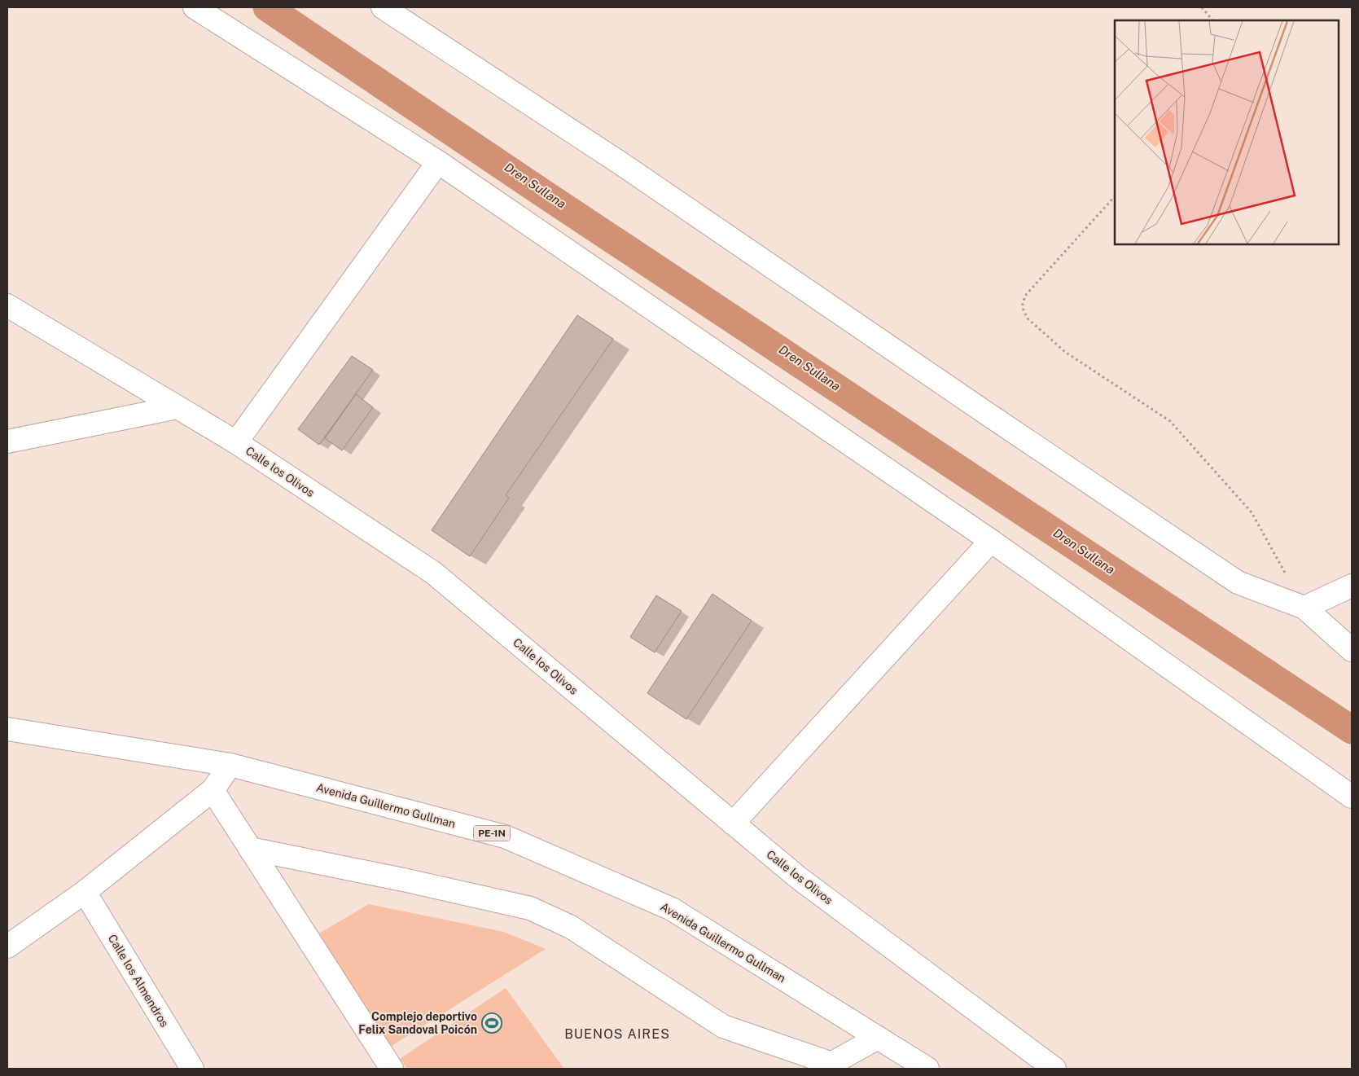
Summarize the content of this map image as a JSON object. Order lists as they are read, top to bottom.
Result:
{
  "streets": {
    "street": [
      "Calle los Olivos",
      "Avenida Guillermo Gullman",
      "PE-1N",
      "Calle los Almendros"
    ]
  },
  "districts": ["BUENOS AIRES"],
  "water": ["Dren Sullana"],
  "places": {
    "sports": ["Complejo deportivo Felix Sandoval Poicón"]
  }
}
